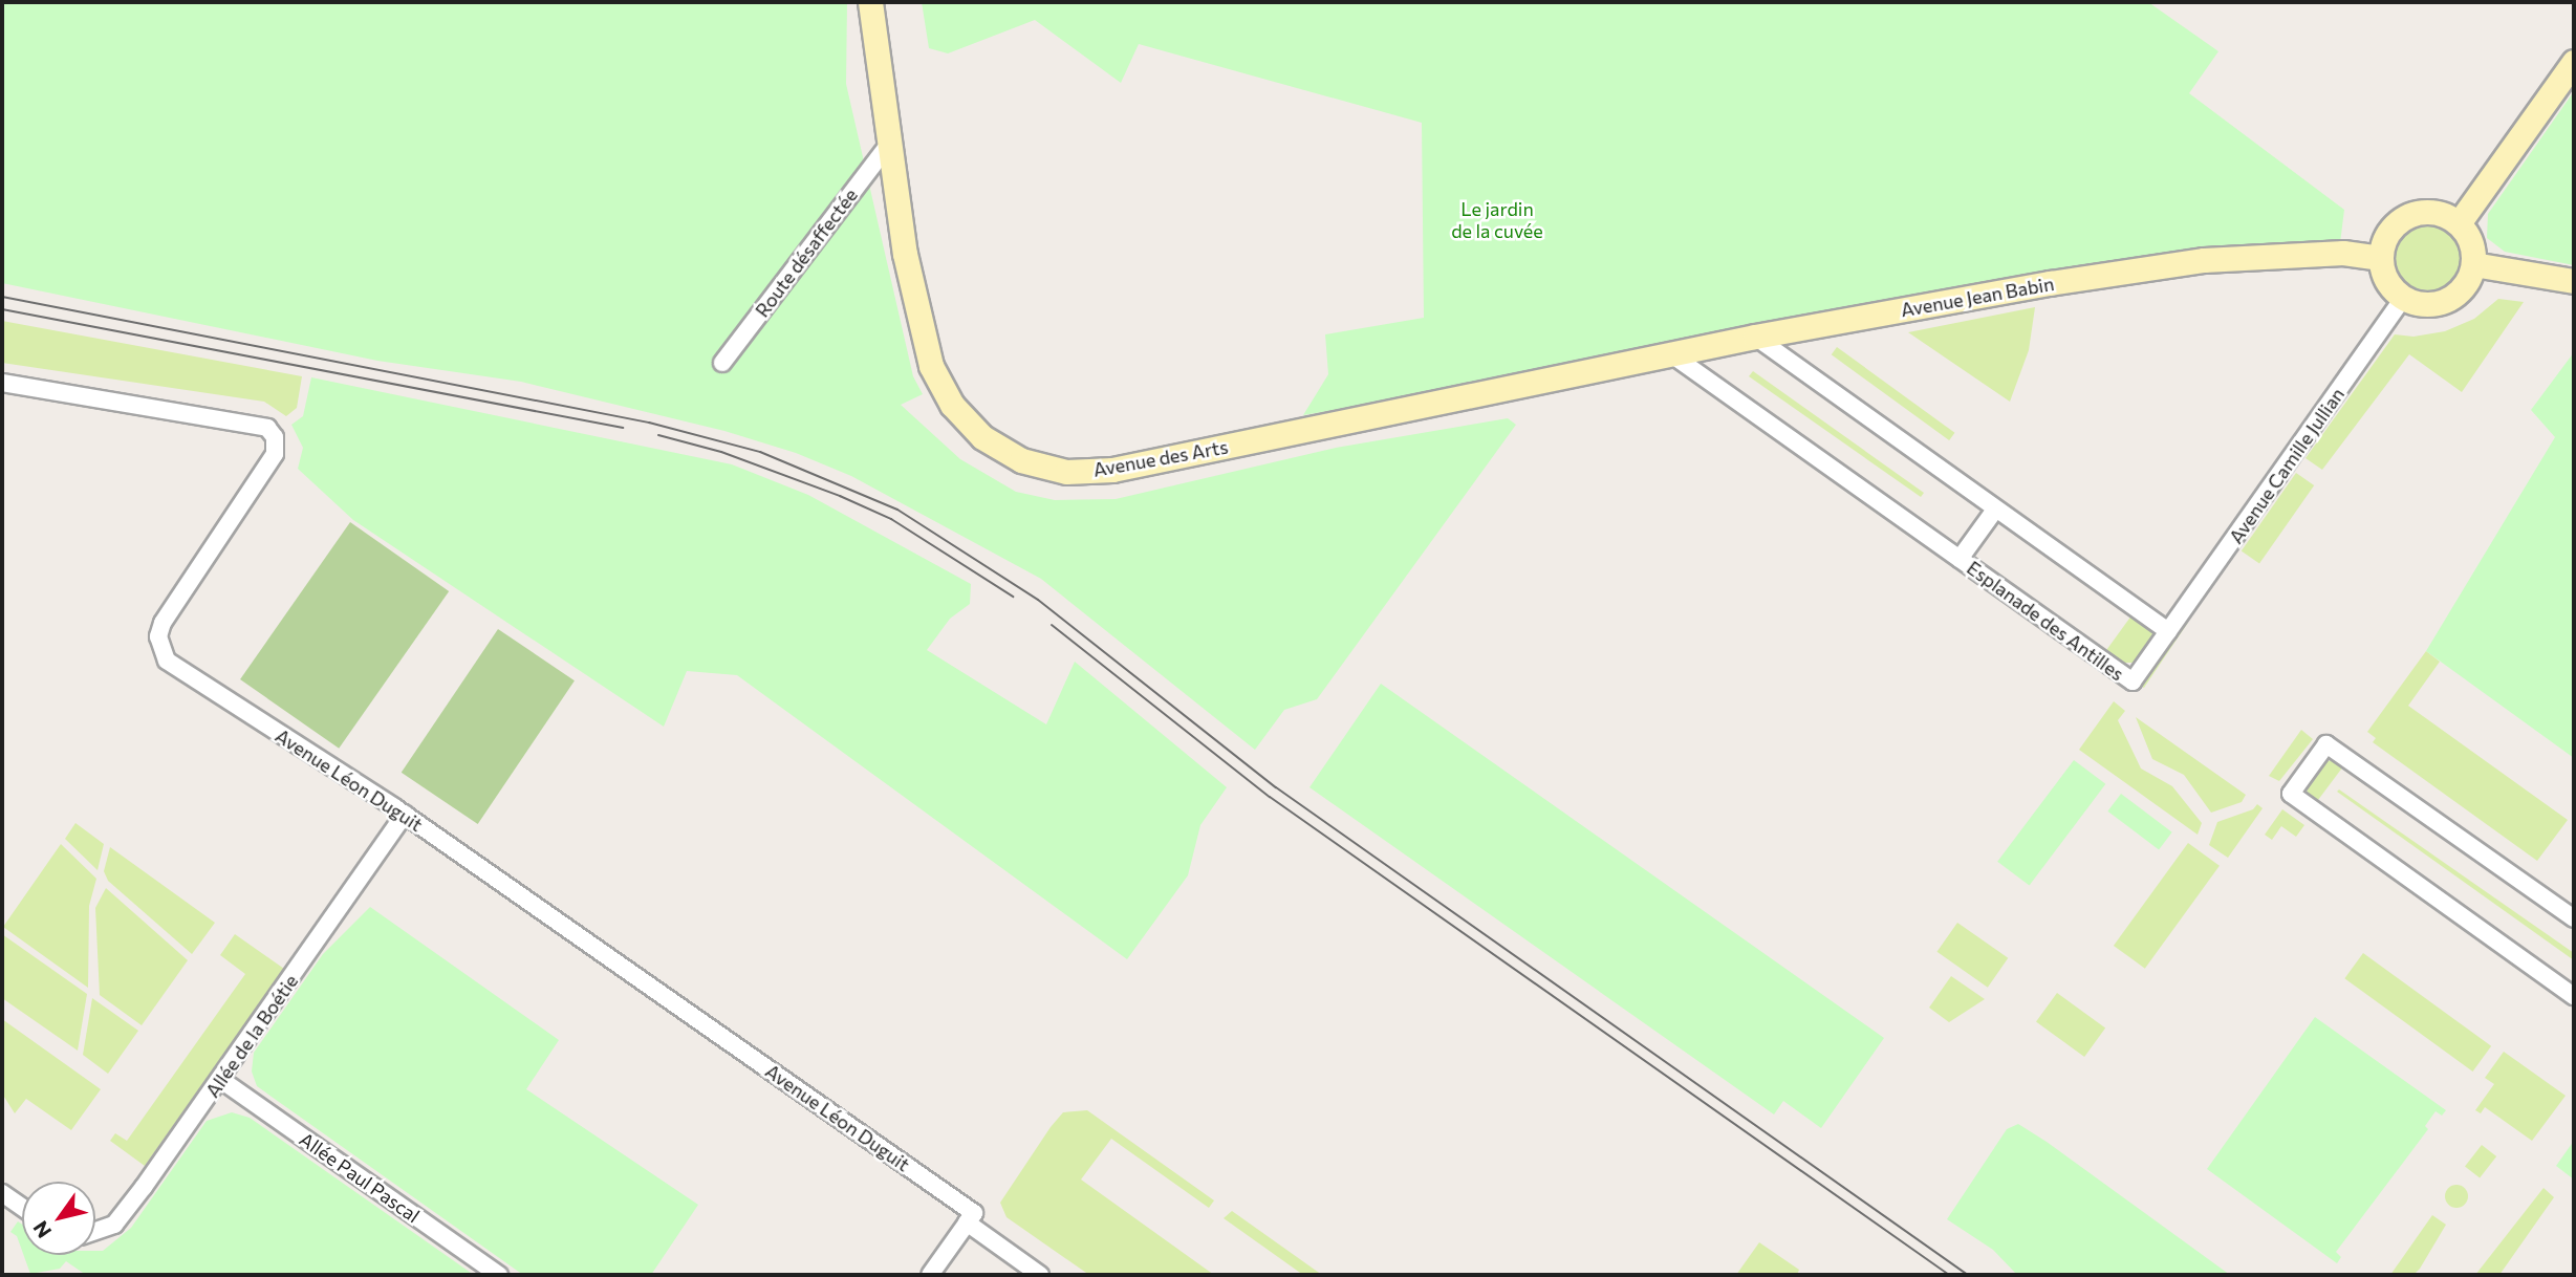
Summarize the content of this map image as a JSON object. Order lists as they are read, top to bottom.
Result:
{
  "streets": {
    "street": [
      "Route désaffectée",
      "Avenue Jean Babin",
      "Avenue des Arts",
      "Avenue Camille Jullian",
      "Esplanade des Antilles",
      "Avenue Léon Duguit",
      "Allée de la Boétie",
      "Allée Paul Pascal"
    ]
  },
  "crossings": [
    ["Route désaffectée", "Avenue des Arts"],
    ["Avenue Jean Babin", "Avenue des Arts"],
    ["Avenue Jean Babin", "Avenue Camille Jullian"],
    ["Avenue Jean Babin", "Esplanade des Antilles"],
    ["Avenue Camille Jullian", "Esplanade des Antilles"],
    ["Avenue Léon Duguit", "Allée de la Boétie"],
    ["Allée de la Boétie", "Allée Paul Pascal"]
  ],
  "parks": ["Le jardin de la cuvée"],
  "north": "bottom left"
}
